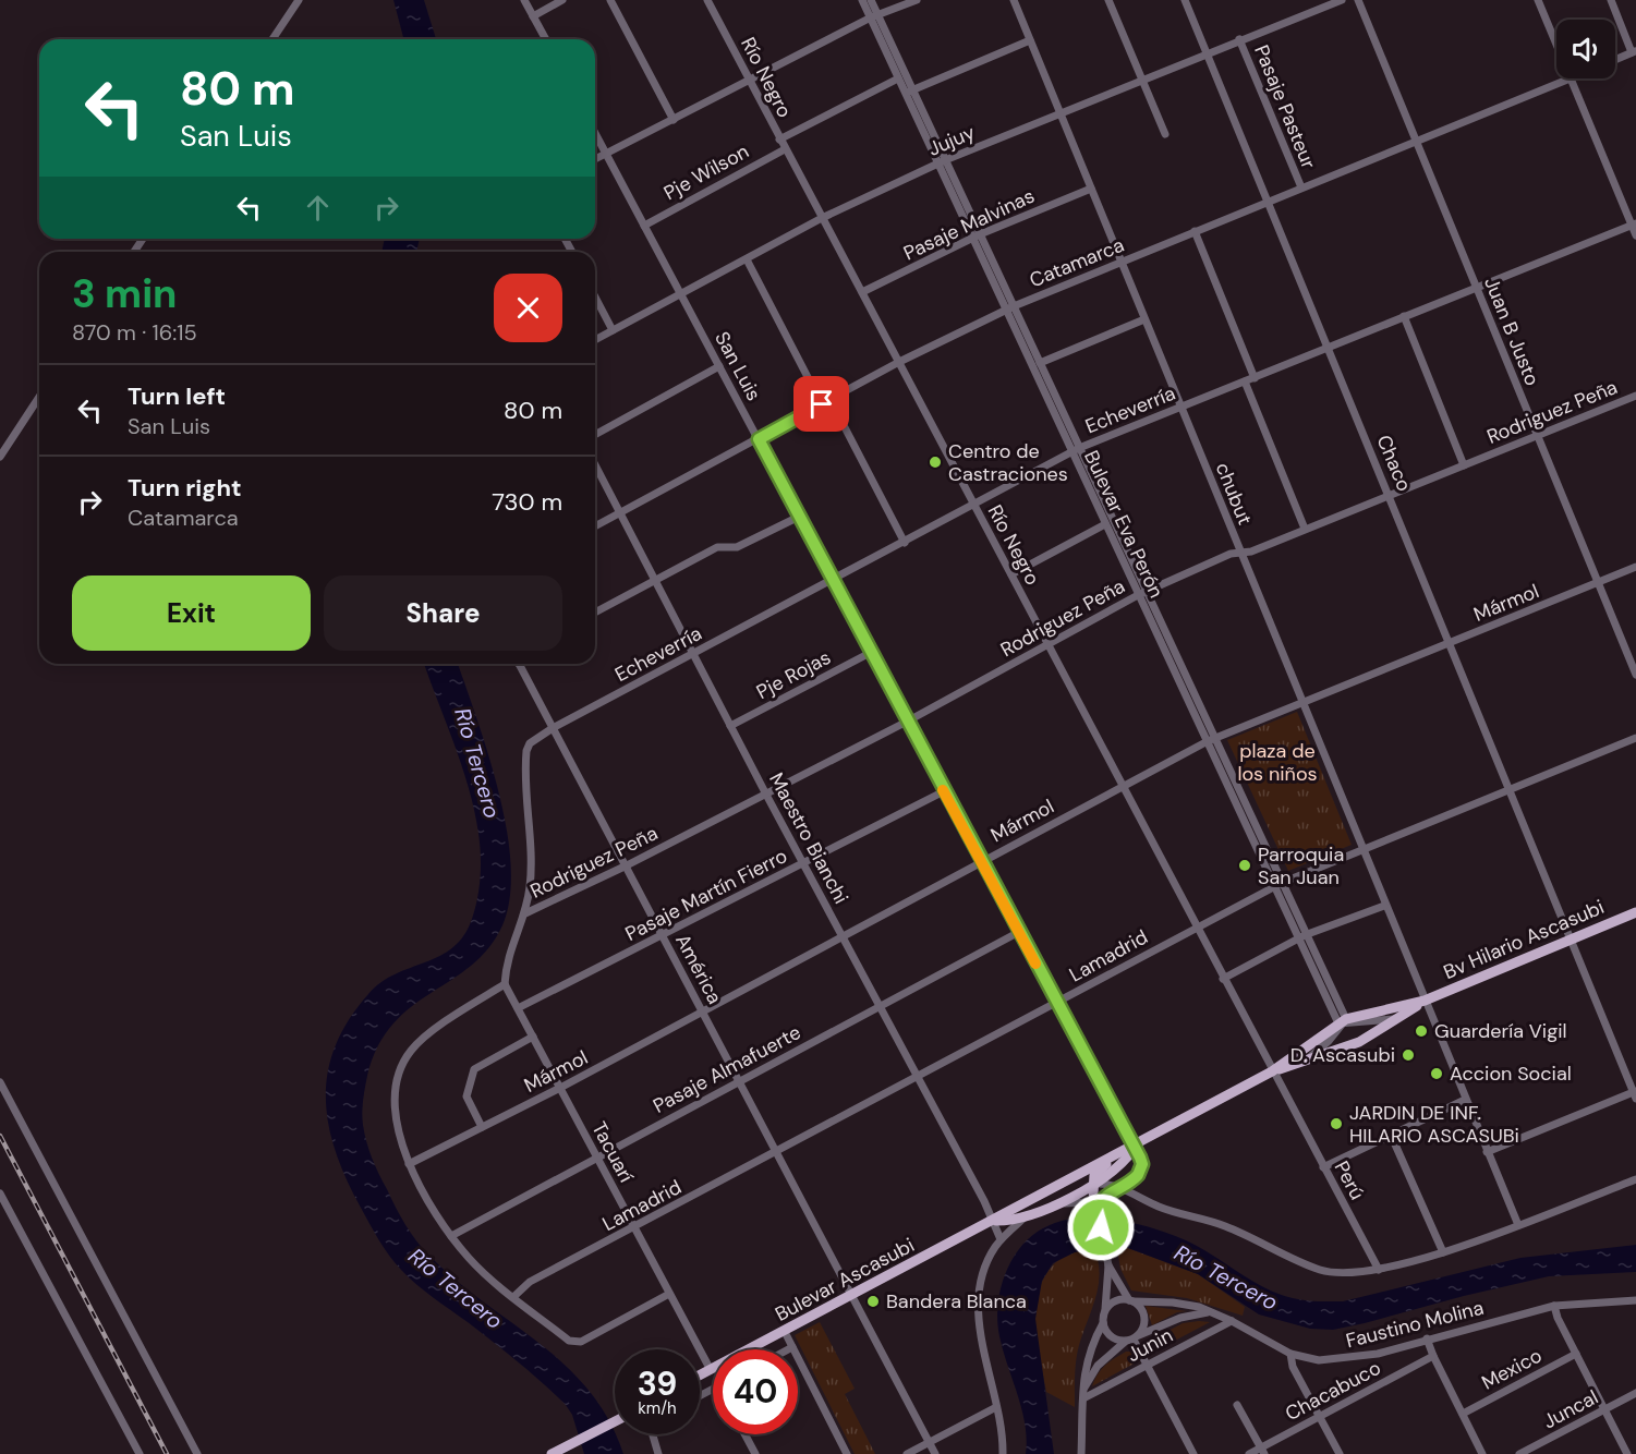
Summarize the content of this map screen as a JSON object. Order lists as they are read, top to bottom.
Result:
{
  "streets": {
    "main road": ["Bv Hilario Ascasubi", "Bulevar Ascasubi"],
    "street": [
      "Río Negro",
      "Pasaje Pasteur",
      "Jujuy",
      "Pje Wilson",
      "Pasaje Malvinas",
      "Catamarca",
      "Juan B Justo",
      "San Luis",
      "Echeverría",
      "Rodriguez Peña",
      "Chaco",
      "chubut",
      "Bulevar Eva Perón",
      "Mármol",
      "Pje Rojas",
      "Maestro Bianchi",
      "Pasaje Martín Fierro",
      "Lamadrid",
      "América",
      "Pasaje Almafuerte",
      "Tacuarí",
      "Perú",
      "Faustino Molina",
      "Junin",
      "Mexico",
      "Chacabuco",
      "Juncal"
    ]
  },
  "crossings": [
    ["Río Negro", "Jujuy"],
    ["Río Negro", "Pje Wilson"],
    ["Río Negro", "Pasaje Malvinas"],
    ["Río Negro", "Catamarca"],
    ["Río Negro", "Echeverría"],
    ["Río Negro", "Rodriguez Peña"],
    ["Río Negro", "Mármol"],
    ["Río Negro", "Lamadrid"],
    ["Río Negro", "Perú"],
    ["Pasaje Pasteur", "Jujuy"],
    ["Pasaje Pasteur", "Catamarca"],
    ["Jujuy", "San Luis"],
    ["Jujuy", "Chaco"],
    ["Jujuy", "chubut"],
    ["Jujuy", "Bulevar Eva Perón"],
    ["Pje Wilson", "San Luis"],
    ["Pasaje Malvinas", "chubut"],
    ["Pasaje Malvinas", "Bulevar Eva Perón"],
    ["Catamarca", "Juan B Justo"],
    ["Catamarca", "San Luis"],
    ["Catamarca", "Chaco"],
    ["Catamarca", "chubut"],
    ["Catamarca", "Bulevar Eva Perón"],
    ["Catamarca", "Maestro Bianchi"],
    ["Juan B Justo", "Echeverría"],
    ["Juan B Justo", "Rodriguez Peña"],
    ["Juan B Justo", "Mármol"],
    ["San Luis", "Echeverría"],
    ["San Luis", "Rodriguez Peña"],
    ["San Luis", "Mármol"],
    ["San Luis", "Pje Rojas"],
    ["San Luis", "Pasaje Martín Fierro"],
    ["San Luis", "Lamadrid"],
    ["San Luis", "Pasaje Almafuerte"],
    ["San Luis", "Bulevar Ascasubi"],
    ["Echeverría", "Rodriguez Peña"],
    ["Echeverría", "Chaco"],
    ["Echeverría", "chubut"],
    ["Echeverría", "Bulevar Eva Perón"],
    ["Echeverría", "Maestro Bianchi"],
    ["Echeverría", "América"],
    ["Echeverría", "Tacuarí"],
    ["Rodriguez Peña", "Chaco"],
    ["Rodriguez Peña", "chubut"],
    ["Rodriguez Peña", "Bulevar Eva Perón"],
    ["Rodriguez Peña", "Maestro Bianchi"],
    ["Rodriguez Peña", "América"],
    ["Chaco", "Mármol"],
    ["Chaco", "Bv Hilario Ascasubi"],
    ["Chaco", "Lamadrid"],
    ["chubut", "Mármol"],
    ["chubut", "Bv Hilario Ascasubi"],
    ["chubut", "Lamadrid"],
    ["Bulevar Eva Perón", "Mármol"],
    ["Bulevar Eva Perón", "Lamadrid"],
    ["Mármol", "Maestro Bianchi"],
    ["Mármol", "América"],
    ["Mármol", "Tacuarí"],
    ["Pje Rojas", "Maestro Bianchi"],
    ["Maestro Bianchi", "Pasaje Martín Fierro"],
    ["Maestro Bianchi", "Lamadrid"],
    ["Maestro Bianchi", "Pasaje Almafuerte"],
    ["Maestro Bianchi", "Bulevar Ascasubi"],
    ["Pasaje Martín Fierro", "América"],
    ["Pasaje Martín Fierro", "Tacuarí"],
    ["Lamadrid", "América"],
    ["Lamadrid", "Tacuarí"],
    ["América", "Pasaje Almafuerte"],
    ["América", "Bulevar Ascasubi"],
    ["Pasaje Almafuerte", "Tacuarí"],
    ["Tacuarí", "Bulevar Ascasubi"],
    ["Faustino Molina", "Junin"]
  ],
  "water": ["Río Tercero"],
  "parks": ["plaza de los niños"],
  "places": [
    "Centro de Castraciones",
    "Parroquia San Juan",
    "Guardería Vigil",
    "D. Ascasubi",
    "Accion Social",
    "JARDIN DE INF. HILARIO ASCASUBi",
    "Bandera Blanca"
  ],
  "page": {
    "turn": ["80 m", "San Luis"],
    "heading": ["3 min", "870 m · 16:15"],
    "list": [
      {
        "name": "Turn left",
        "note": "San Luis",
        "value": "80 m"
      },
      {
        "name": "Turn right",
        "note": "Catamarca",
        "value": "730 m"
      }
    ],
    "buttons": ["Exit", "Share"],
    "speed": "39 km/h",
    "limit": "40"
  }
}
